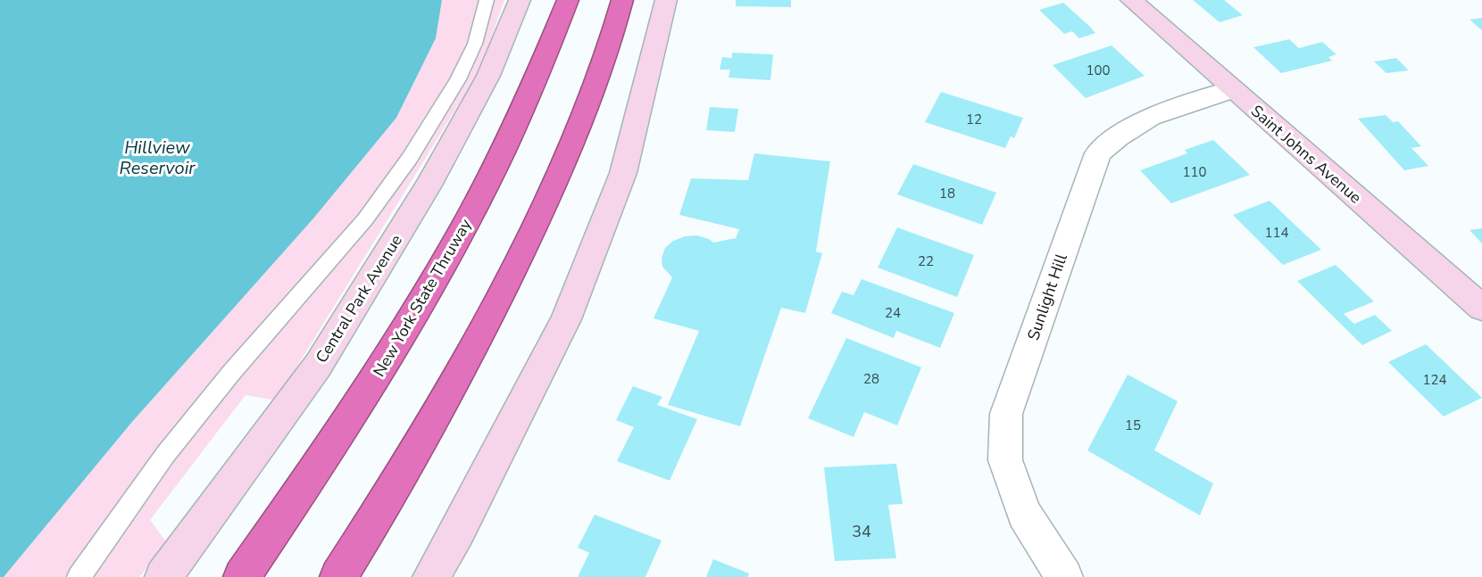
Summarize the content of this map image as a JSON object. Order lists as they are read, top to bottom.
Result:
{
  "streets": {
    "highway": ["New York State Thruway"],
    "main road": ["Saint Johns Avenue", "Central Park Avenue"],
    "street": ["Sunlight Hill"]
  },
  "crossings": [
    ["Saint Johns Avenue", "Sunlight Hill"]
  ],
  "water": ["Hillview Reservoir"],
  "house_numbers": [
    "100",
    "12",
    "110",
    "18",
    "114",
    "22",
    "24",
    "28",
    "124",
    "15",
    "34"
  ]
}
